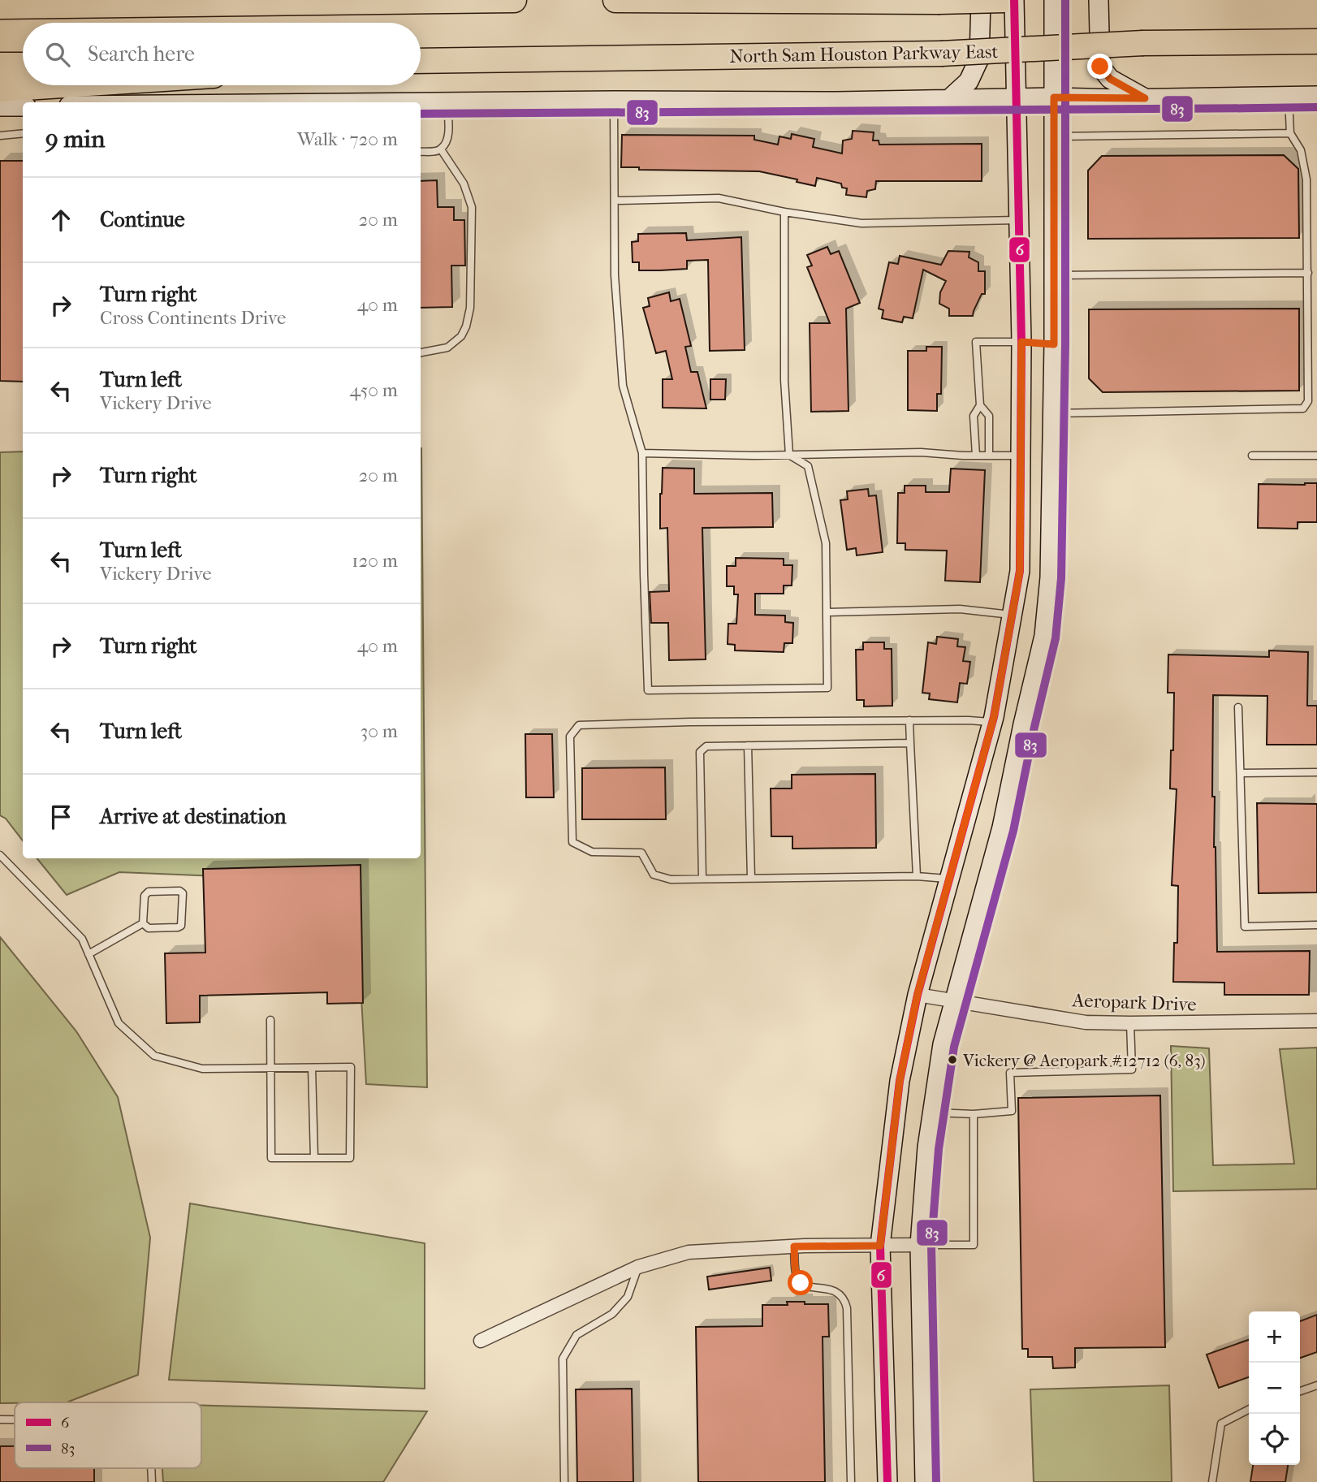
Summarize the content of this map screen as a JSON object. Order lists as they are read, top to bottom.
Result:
{
  "streets": {
    "highway": ["North Sam Houston Parkway East"],
    "street": ["Aeropark Drive"]
  },
  "places": ["Vickery @ Aeropark #12712 (6, 83)"],
  "lines": ["transit line 6", "transit line 83"],
  "legend": ["6", "83"],
  "page": {
    "search": "Search here",
    "heading": ["9 min", "Walk · 720 m"],
    "list": [
      ["Continue", "20 m"],
      ["Turn right", "Cross Continents Drive", "40 m"],
      ["Turn left", "Vickery Drive", "450 m"],
      ["Turn right", "20 m"],
      ["Turn left", "Vickery Drive", "120 m"],
      ["Turn right", "40 m"],
      ["Turn left", "30 m"],
      "Arrive at destination"
    ],
    "map_buttons": ["+", "−"]
  }
}
